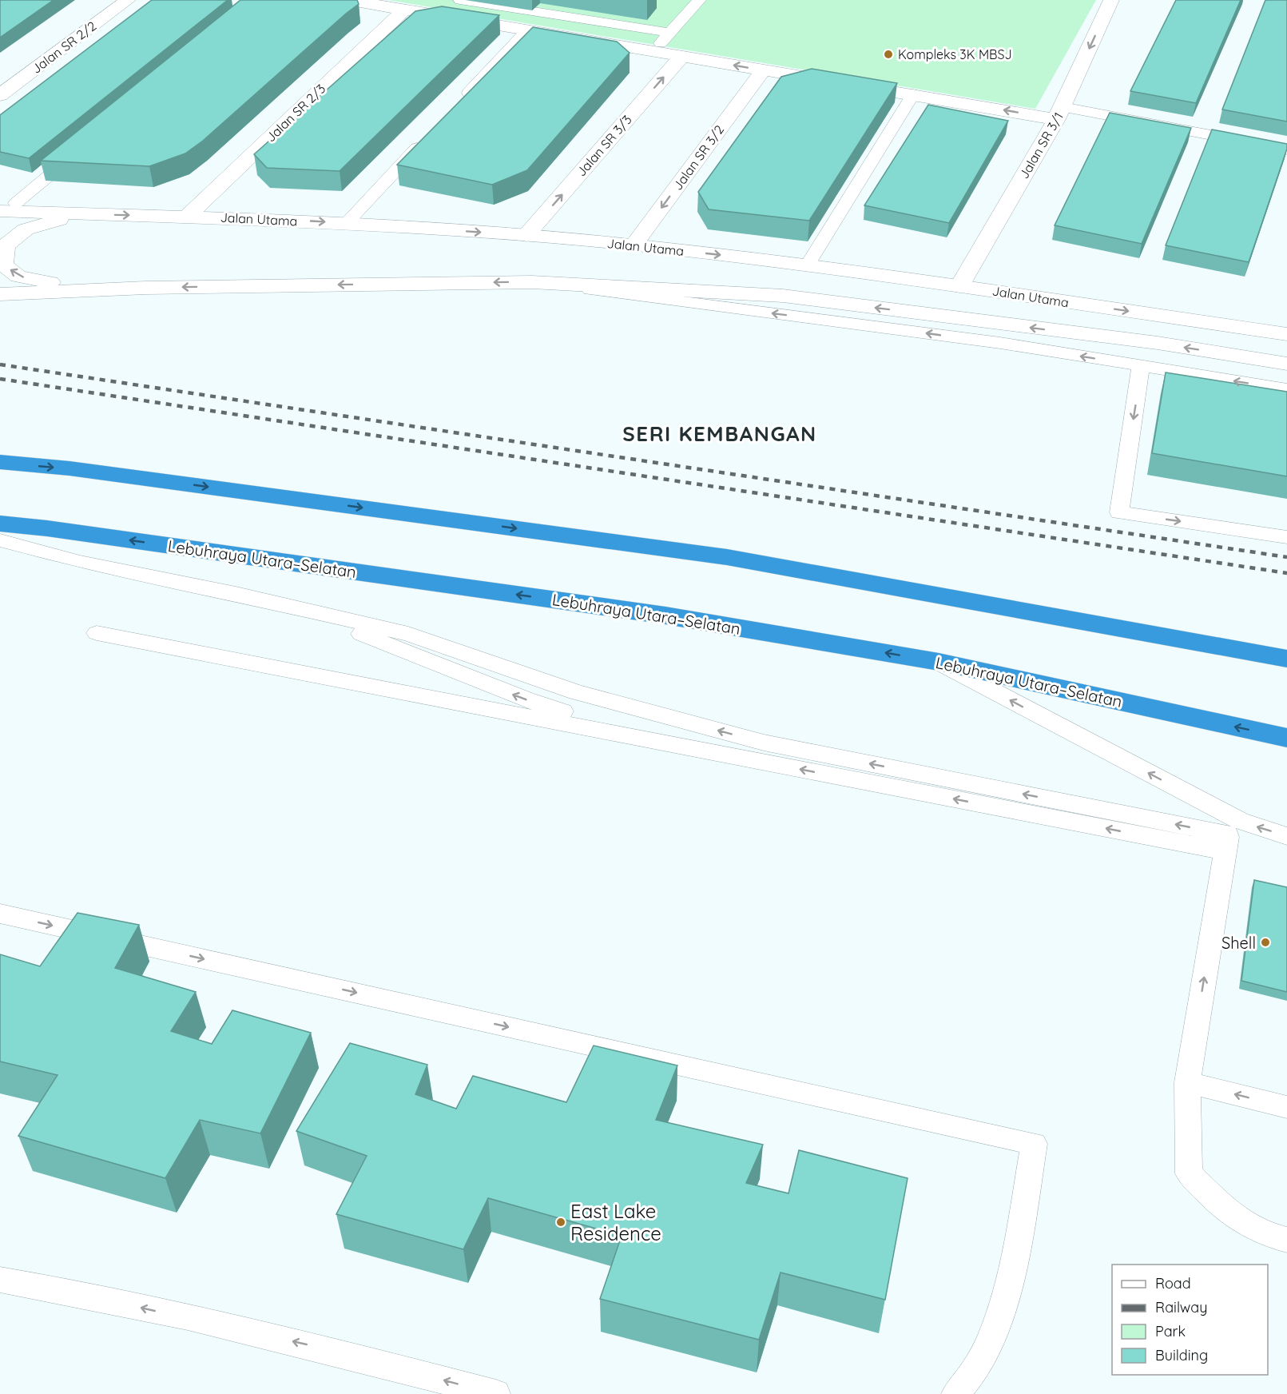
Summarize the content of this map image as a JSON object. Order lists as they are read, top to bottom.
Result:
{
  "streets": {
    "highway": ["Lebuhraya Utara–Selatan"],
    "street": [
      "Jalan SR 2/2",
      "Jalan SR 2/3",
      "Jalan SR 3/3",
      "Jalan SR 3/1",
      "Jalan SR 3/2",
      "Jalan Utama"
    ]
  },
  "crossings": [
    ["Jalan SR 2/3", "Jalan Utama"],
    ["Jalan SR 3/3", "Jalan Utama"],
    ["Jalan SR 3/1", "Jalan Utama"],
    ["Jalan SR 3/2", "Jalan Utama"]
  ],
  "one_way": ["Jalan SR 3/3", "Jalan SR 3/1", "Jalan SR 3/2"],
  "districts": ["SERI KEMBANGAN"],
  "places": ["Kompleks 3K MBSJ", "Shell", "East Lake Residence"],
  "legend": [
    "Road",
    "Railway",
    "Park",
    "Building"
  ]
}
